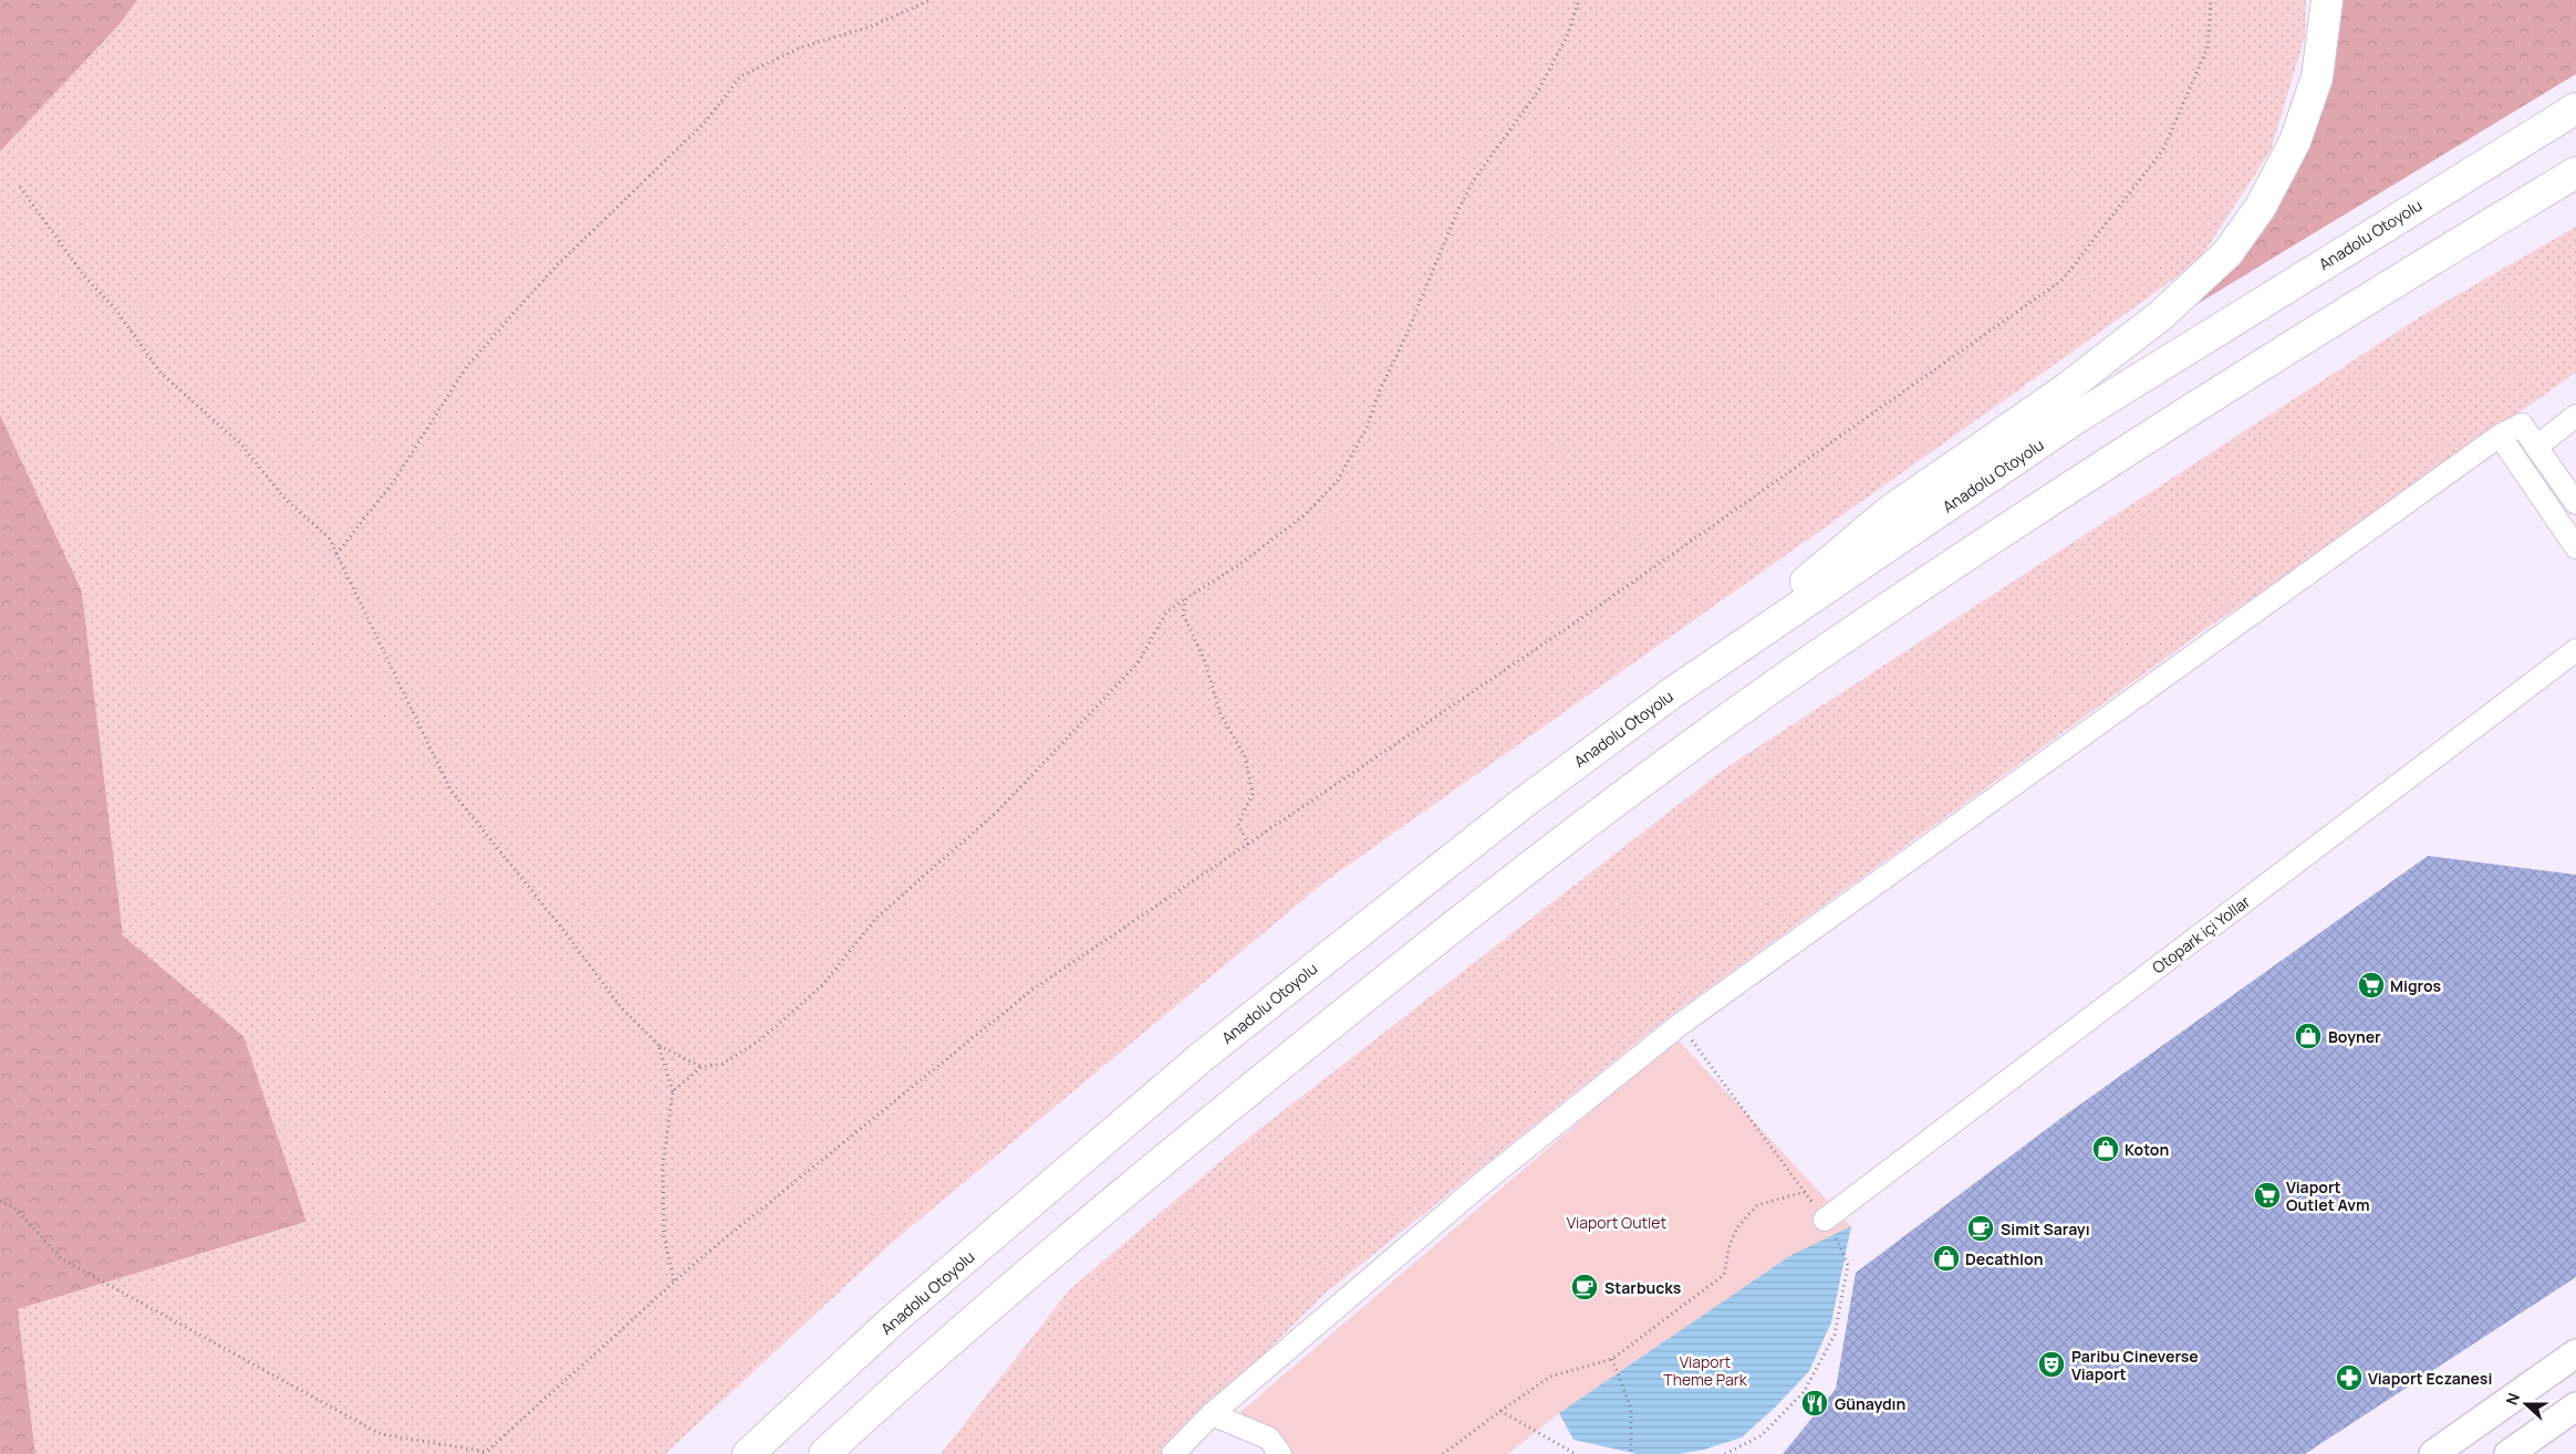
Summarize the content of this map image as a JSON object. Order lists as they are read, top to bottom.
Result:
{
  "streets": {
    "highway": ["Anadolu Otoyolu"],
    "street": ["Otopark içi Yollar"]
  },
  "parks": ["Viaport Outlet", "Viaport Theme Park"],
  "places": {
    "supermarket": ["Migros", "Viaport Outlet Avm"],
    "shop": ["Boyner", "Koton", "Decathlon"],
    "cafe": ["Simit Sarayı", "Starbucks"],
    "theatre": ["Paribu Cineverse Viaport"],
    "pharmacy": ["Viaport Eczanesi"],
    "restaurant": ["Günaydın"]
  },
  "north": "left"
}
